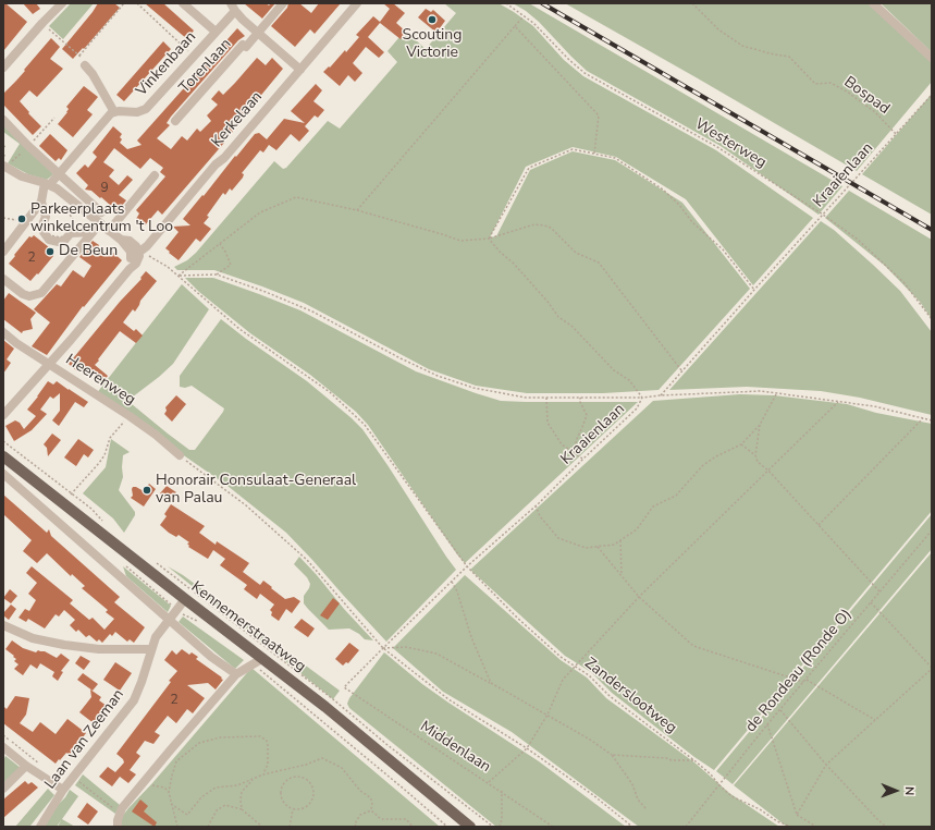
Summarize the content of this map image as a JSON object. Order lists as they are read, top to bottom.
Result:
{
  "streets": {
    "main road": ["Kennemerstraatweg"],
    "street": [
      "Vinkenbaan",
      "Torenlaan",
      "Kerkelaan",
      "Heerenweg",
      "Laan van Zeeman"
    ],
    "path": [
      "Bospad",
      "Westerweg",
      "Kraaienlaan",
      "de Rondeau (Ronde O)",
      "Zanderslootweg",
      "Middenlaan"
    ]
  },
  "crossings": [
    ["Bospad", "Kraaienlaan"],
    ["Kerkelaan", "Heerenweg"],
    ["Kerkelaan", "Zanderslootweg"],
    ["Westerweg", "Kraaienlaan"],
    ["Kraaienlaan", "Zanderslootweg"],
    ["Kraaienlaan", "Middenlaan"],
    ["Kennemerstraatweg", "Laan van Zeeman"],
    ["de Rondeau (Ronde O)", "Zanderslootweg"]
  ],
  "places": [
    "Scouting Victorie",
    "Parkeerplaats winkelcentrum 't Loo",
    "De Beun",
    "Honorair Consulaat-Generaal van Palau"
  ],
  "house_numbers": ["9", "2", "2"],
  "north": "right"
}
